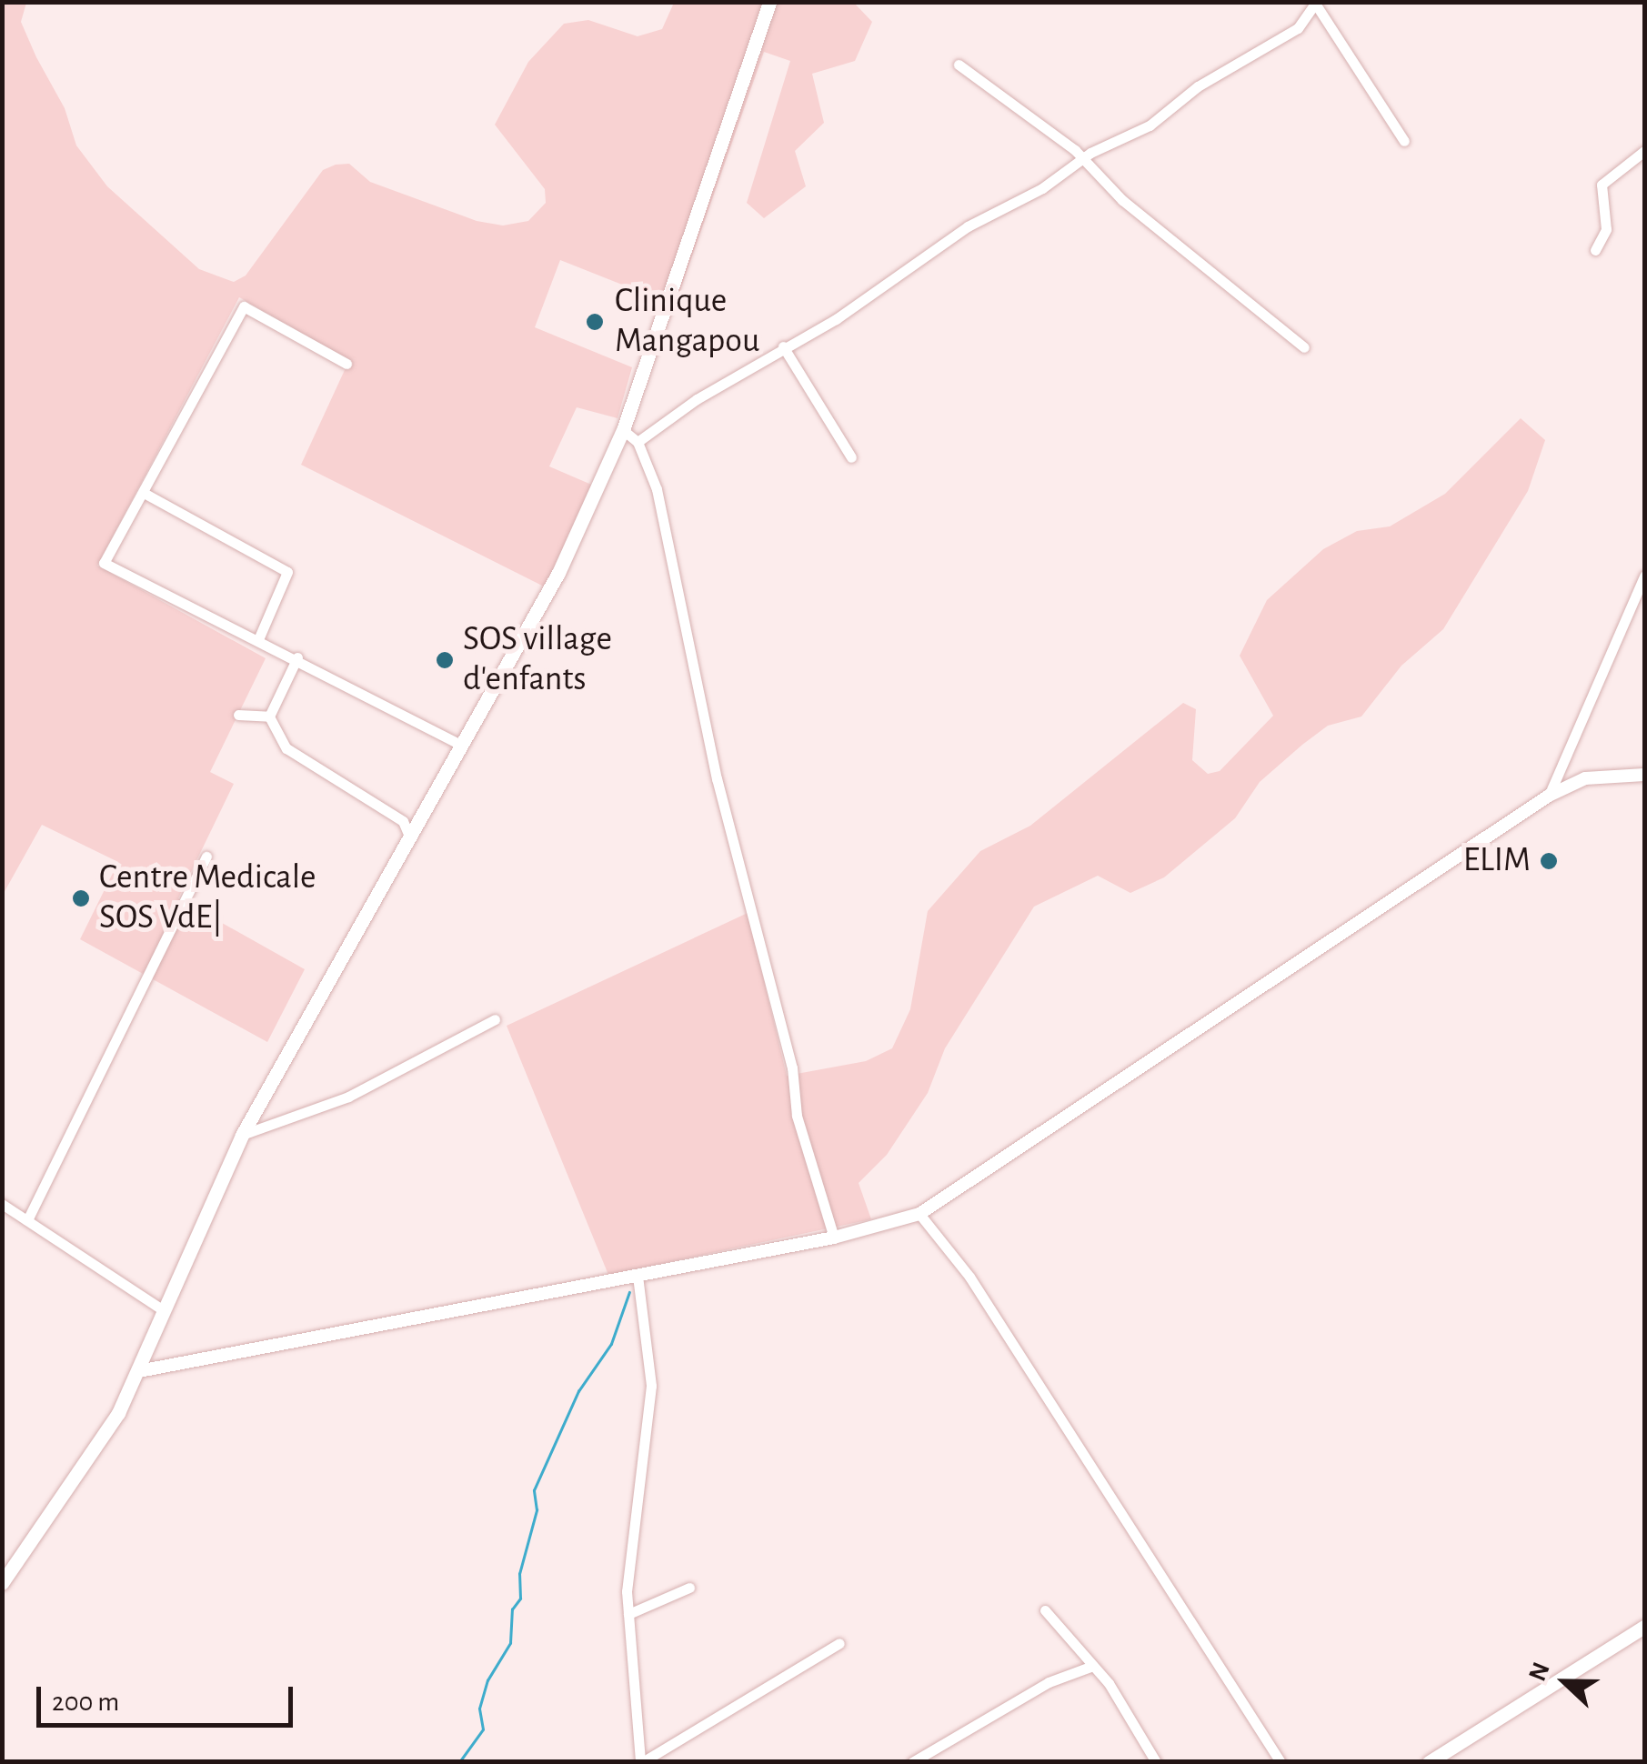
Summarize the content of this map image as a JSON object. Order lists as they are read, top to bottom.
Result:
{
  "places": [
    "Clinique Mangapou",
    "SOS village d'enfants",
    "ELIM",
    "Centre Medicale SOS VdE|"
  ],
  "scale_bar": "200 m",
  "north": "left"
}
